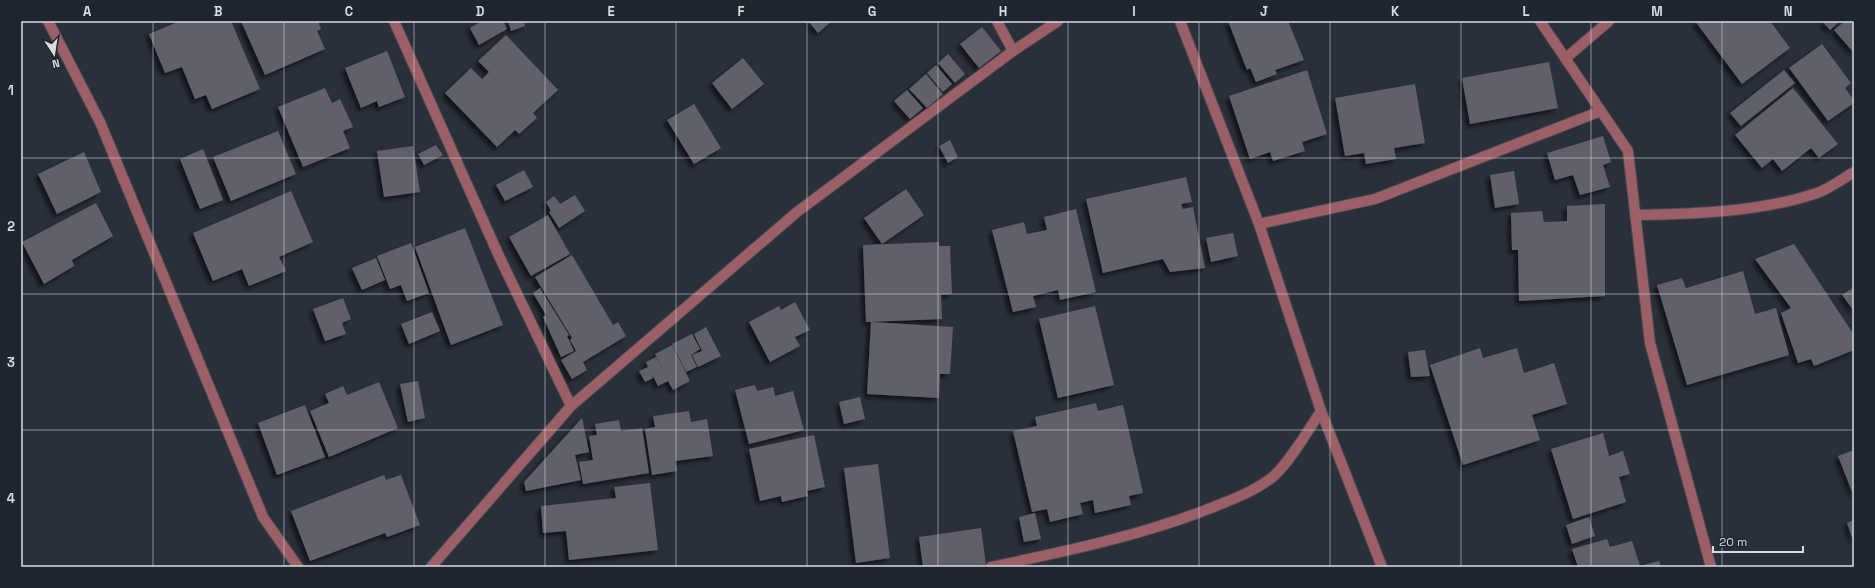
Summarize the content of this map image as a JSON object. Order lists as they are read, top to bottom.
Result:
{
  "scale_bar": "20 m",
  "north": "bottom",
  "grid": {
    "columns": [
      "A",
      "B",
      "C",
      "D",
      "E",
      "F",
      "G",
      "H",
      "I",
      "J",
      "K",
      "L",
      "M",
      "N"
    ],
    "rows": [
      "1",
      "2",
      "3",
      "4"
    ]
  }
}
